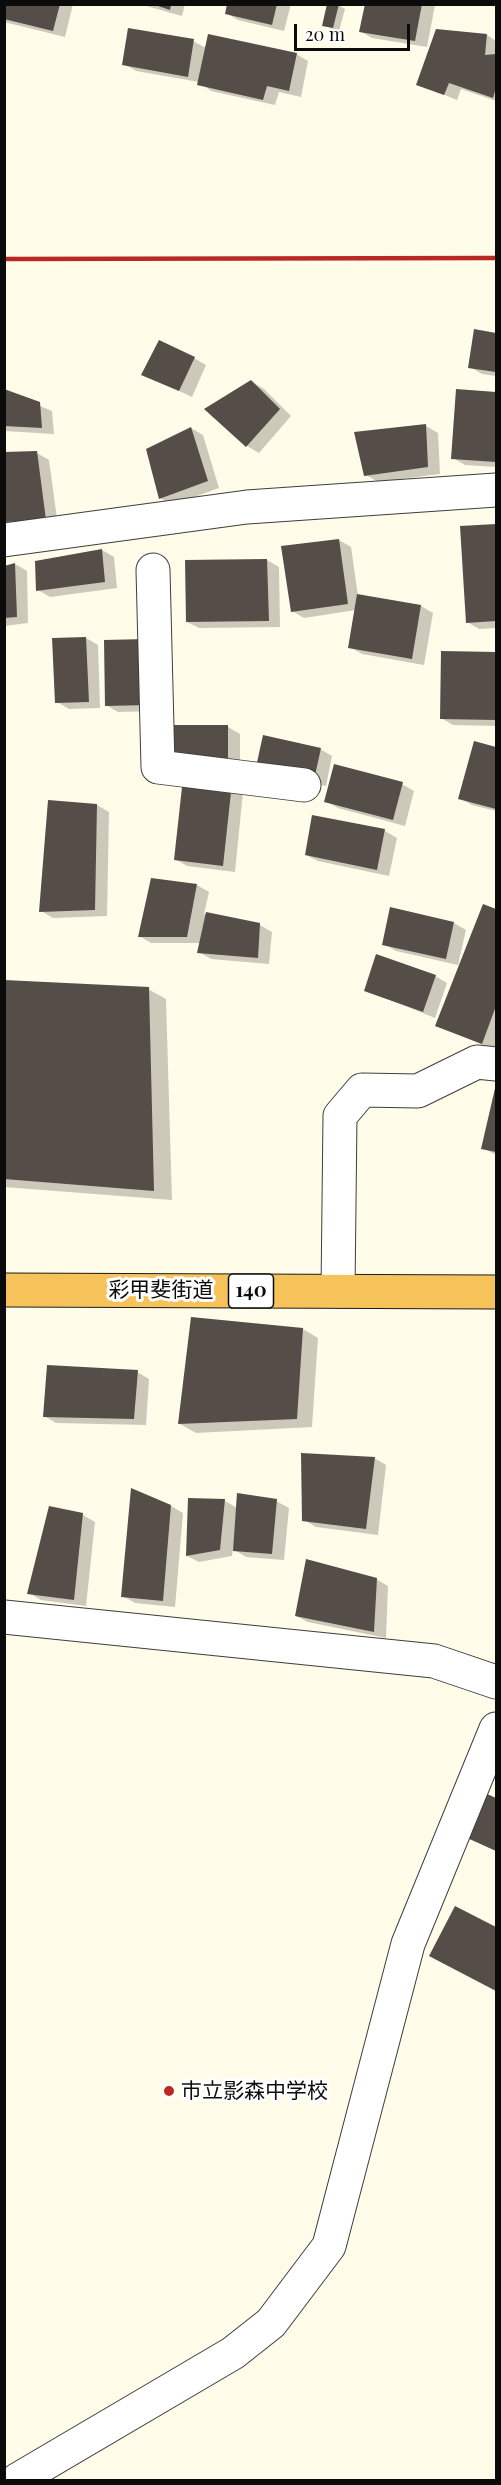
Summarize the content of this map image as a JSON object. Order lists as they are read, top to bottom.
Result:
{
  "streets": {
    "highway": ["彩甲斐街道", "140"]
  },
  "places": ["市立影森中学校"],
  "scale_bar": "20 m"
}
